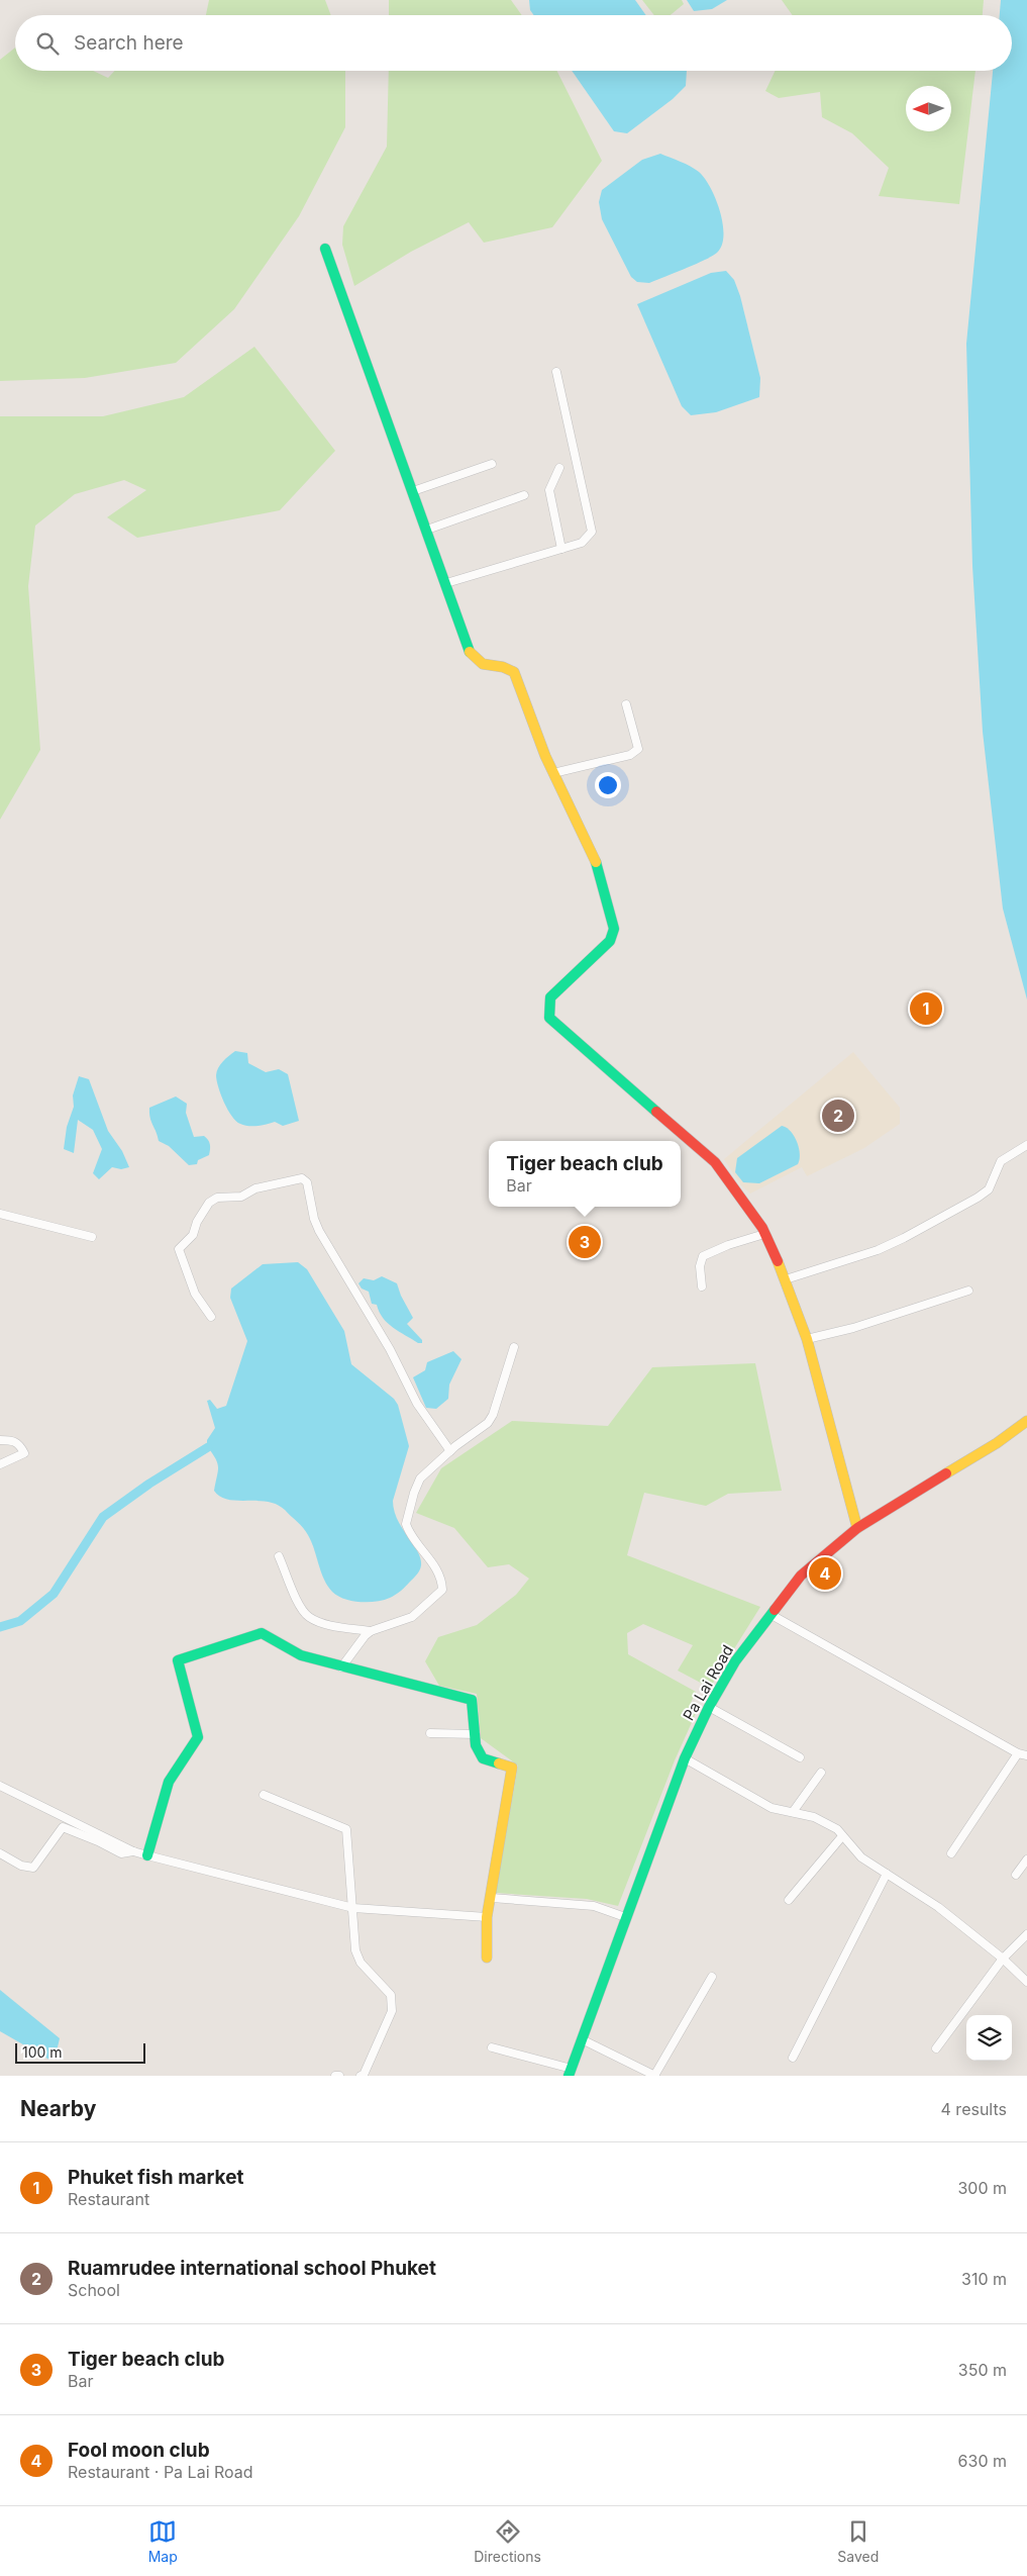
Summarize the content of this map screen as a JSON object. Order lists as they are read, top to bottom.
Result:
{
  "streets": {
    "street": ["Pa Lai Road"]
  },
  "scale_bar": "100 m",
  "north": "left",
  "page": {
    "search": "Search here",
    "pins": [
      "1",
      "2",
      "3",
      "4"
    ],
    "popup": ["Tiger beach club", "Bar"],
    "scale": "100 m",
    "heading": ["Nearby", "4 results"],
    "list": [
      {
        "mark": "1",
        "name": "Phuket fish market",
        "note": "Restaurant",
        "value": "300 m"
      },
      {
        "mark": "2",
        "name": "Ruamrudee international school Phuket",
        "note": "School",
        "value": "310 m"
      },
      {
        "mark": "3",
        "name": "Tiger beach club",
        "note": "Bar",
        "value": "350 m"
      },
      {
        "mark": "4",
        "name": "Fool moon club",
        "note": "Restaurant · Pa Lai Road",
        "value": "630 m"
      }
    ],
    "nav": ["Map", "Directions", "Saved"]
  }
}
